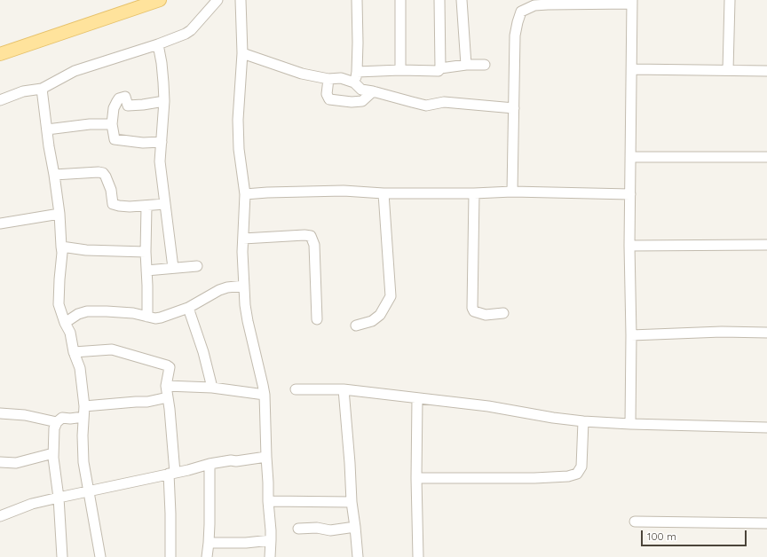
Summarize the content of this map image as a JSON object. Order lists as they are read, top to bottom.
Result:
{
  "scale_bar": "100 m"
}
